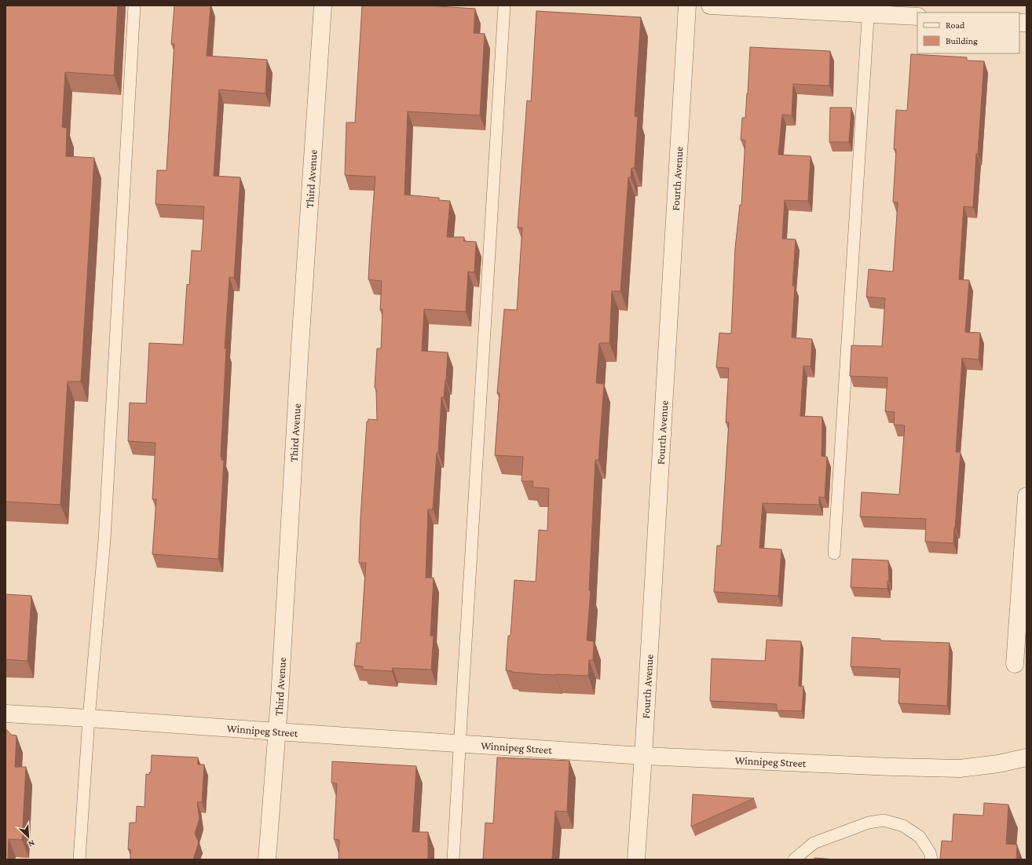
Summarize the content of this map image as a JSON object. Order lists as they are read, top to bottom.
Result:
{
  "streets": {
    "street": ["Third Avenue", "Fourth Avenue", "Winnipeg Street"]
  },
  "crossings": [
    ["Third Avenue", "Winnipeg Street"],
    ["Fourth Avenue", "Winnipeg Street"]
  ],
  "legend": ["Road", "Building"],
  "north": "bottom right"
}
